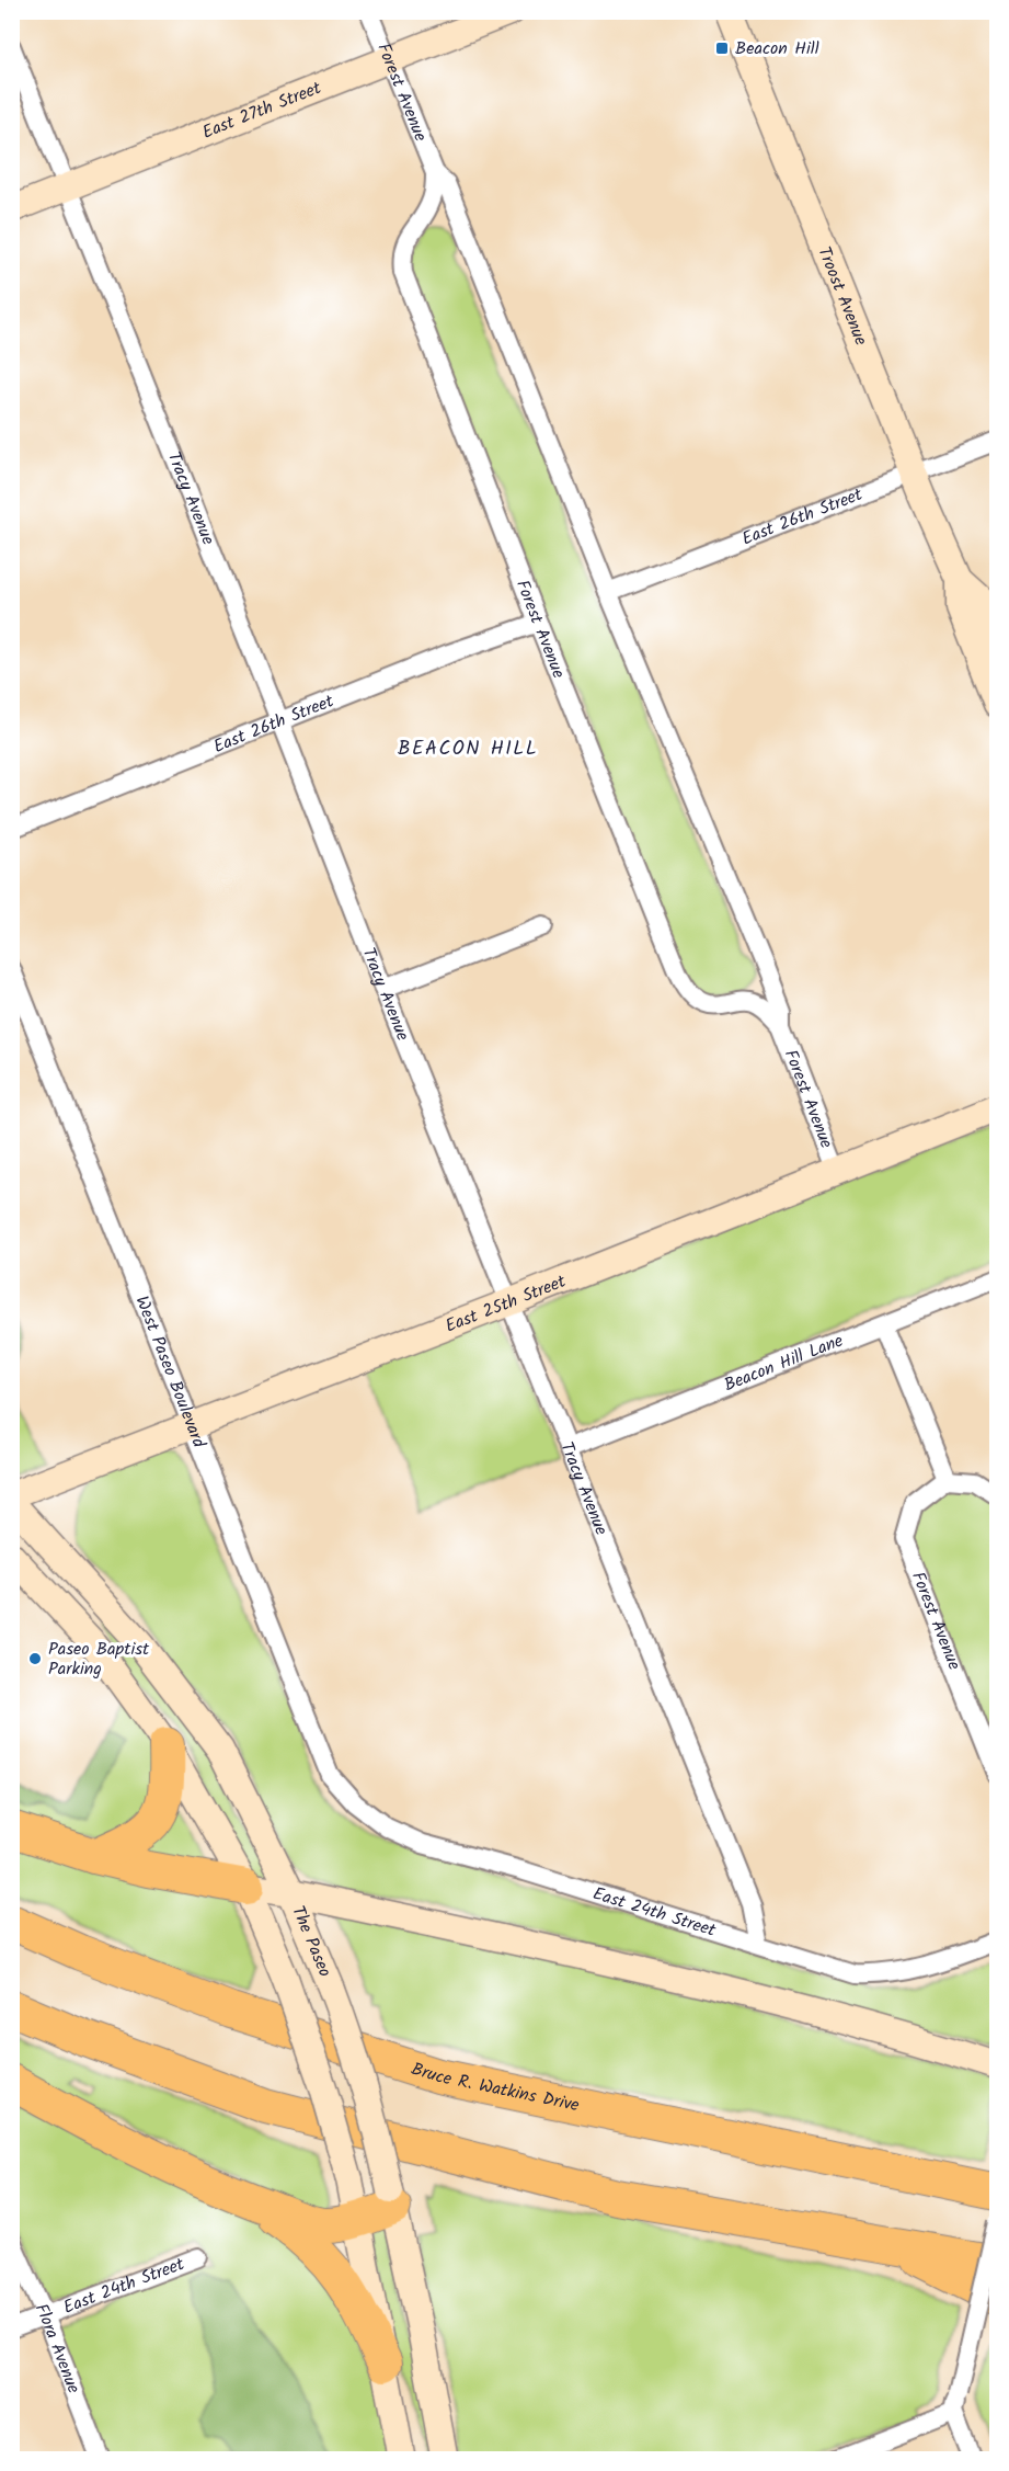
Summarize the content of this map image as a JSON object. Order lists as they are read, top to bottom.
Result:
{
  "streets": {
    "highway": ["Bruce R. Watkins Drive"],
    "main road": [
      "East 27th Street",
      "Troost Avenue",
      "East 25th Street",
      "The Paseo"
    ],
    "street": [
      "Forest Avenue",
      "Tracy Avenue",
      "East 26th Street",
      "Beacon Hill Lane",
      "West Paseo Boulevard",
      "East 24th Street",
      "Flora Avenue"
    ]
  },
  "crossings": [
    ["Forest Avenue", "East 27th Street"],
    ["Forest Avenue", "East 26th Street"],
    ["Forest Avenue", "East 25th Street"],
    ["East 27th Street", "Tracy Avenue"],
    ["Troost Avenue", "East 26th Street"],
    ["Tracy Avenue", "East 26th Street"],
    ["Tracy Avenue", "East 25th Street"],
    ["Tracy Avenue", "Beacon Hill Lane"],
    ["Tracy Avenue", "East 24th Street"],
    ["East 25th Street", "West Paseo Boulevard"],
    ["West Paseo Boulevard", "East 24th Street"],
    ["East 24th Street", "Flora Avenue"]
  ],
  "districts": ["BEACON HILL"],
  "places": {
    "transit": ["Beacon Hill"],
    "other": ["Paseo Baptist Parking"]
  }
}
